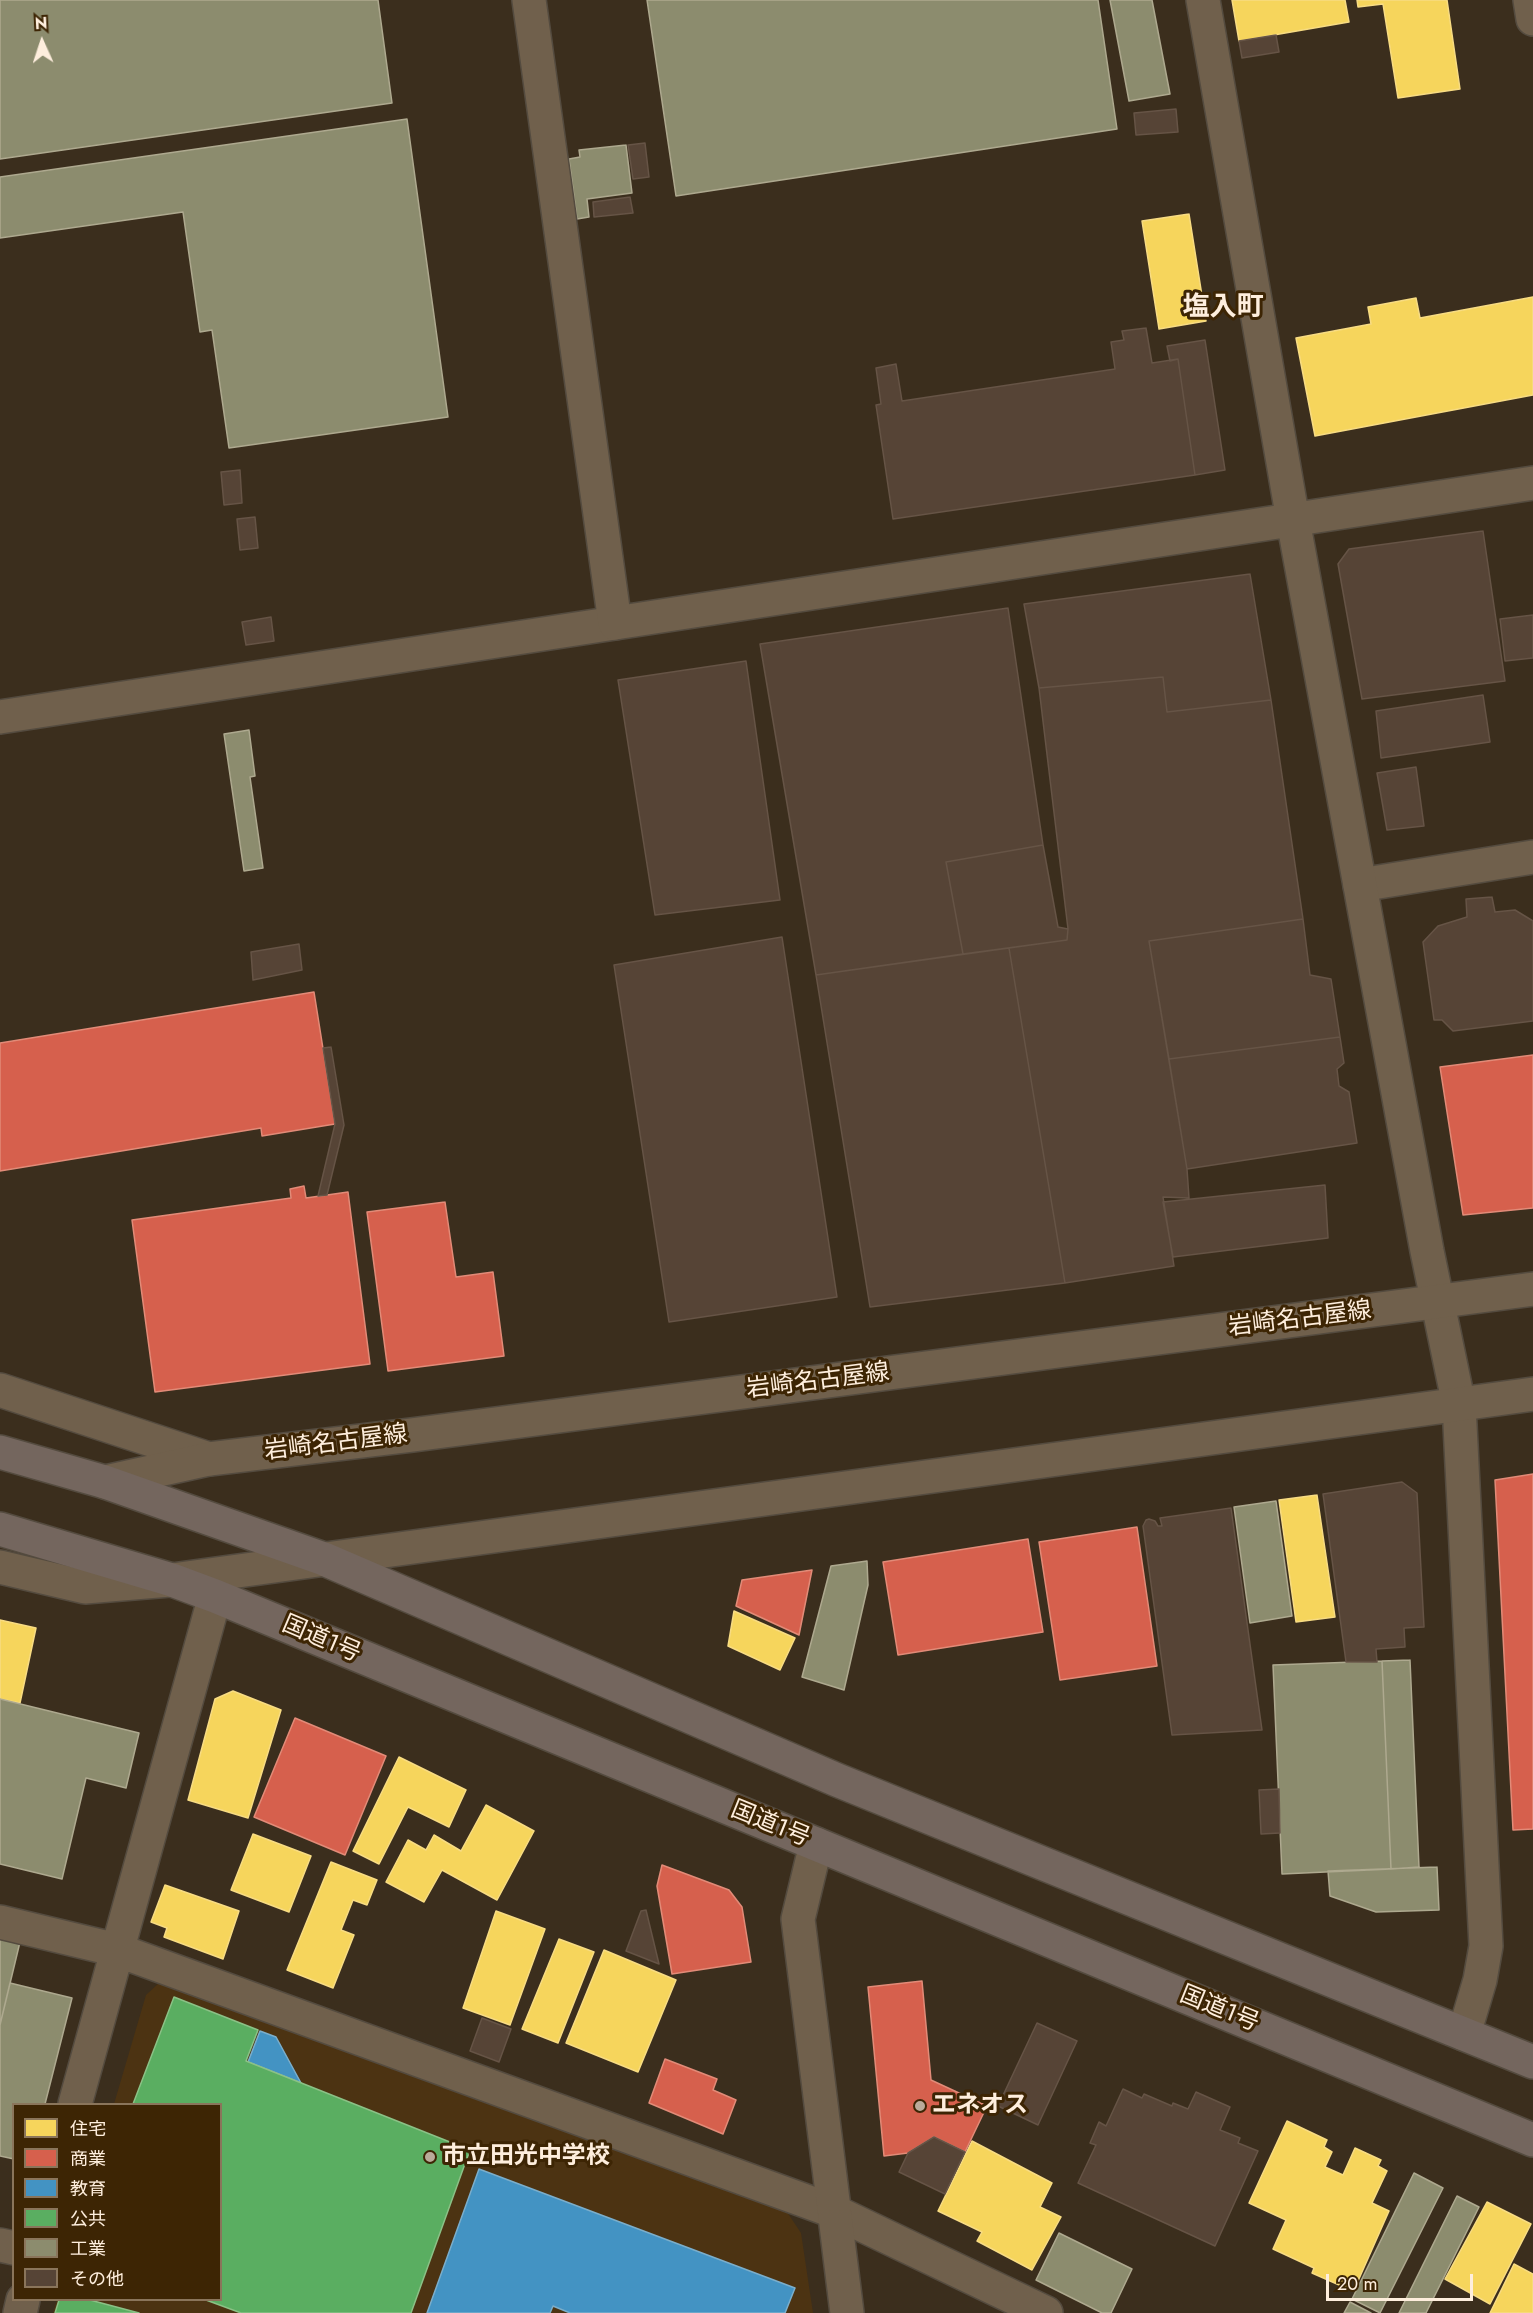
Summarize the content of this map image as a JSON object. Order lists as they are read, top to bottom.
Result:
{
  "streets": {
    "highway": ["国道1号"],
    "street": ["岩崎名古屋線"]
  },
  "districts": ["塩入町"],
  "places": ["エネオス", "市立田光中学校"],
  "legend": [
    "住宅",
    "商業",
    "教育",
    "公共",
    "工業",
    "その他"
  ],
  "scale_bar": "20 m",
  "north": "top"
}
